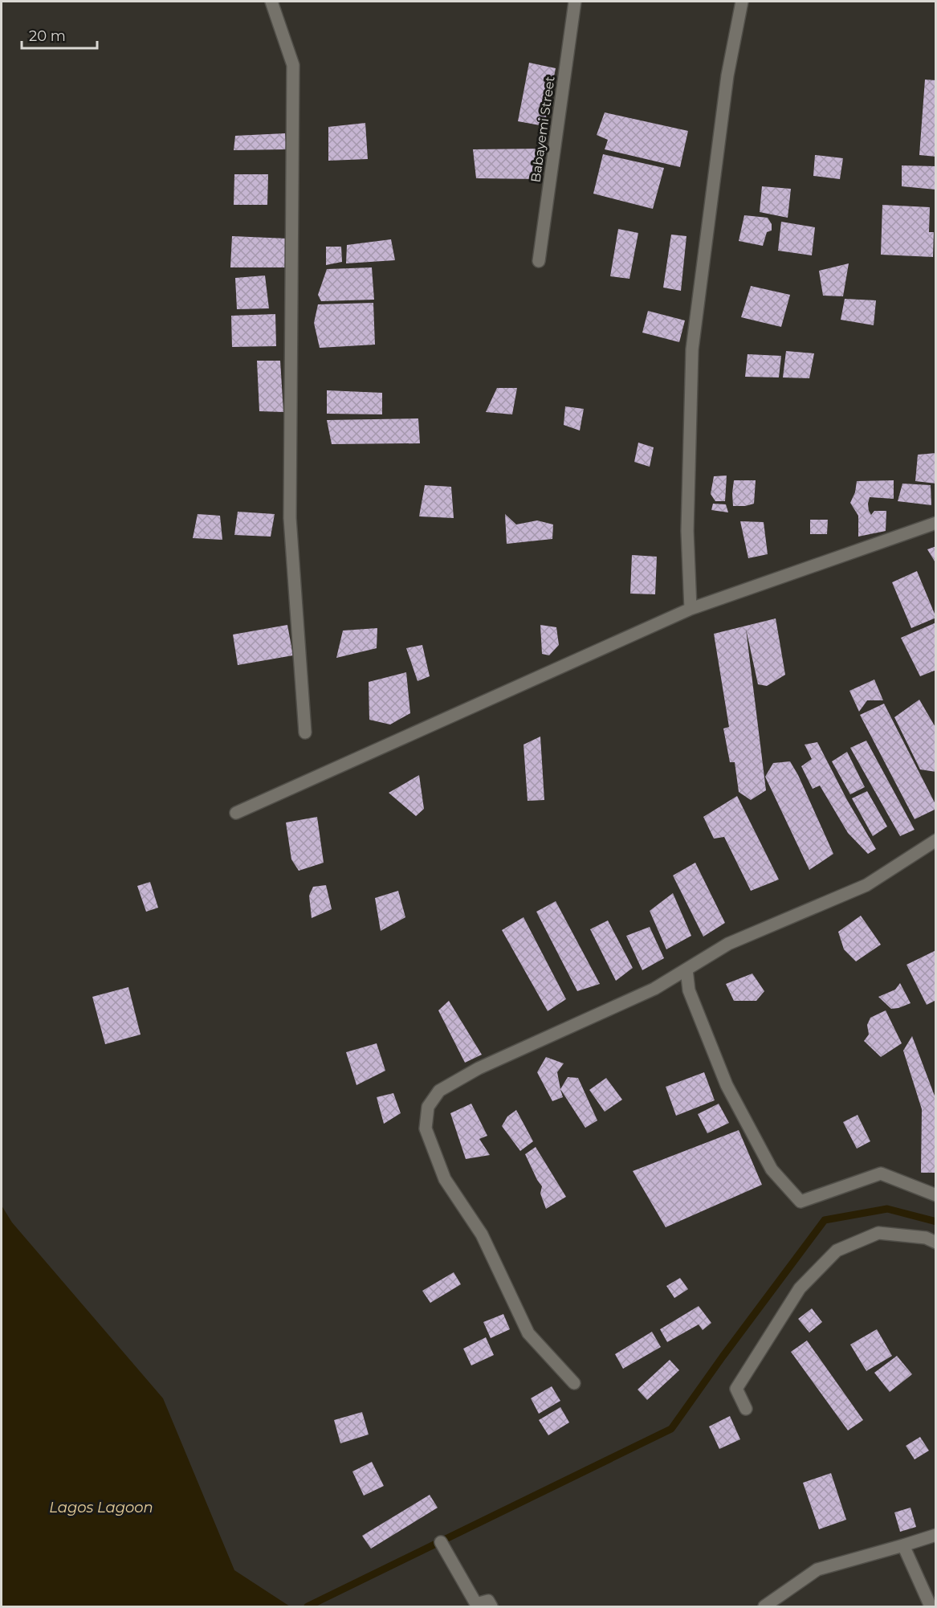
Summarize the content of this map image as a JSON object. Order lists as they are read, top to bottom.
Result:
{
  "streets": {
    "street": ["Babayemi Street"]
  },
  "water": ["Lagos Lagoon"],
  "scale_bar": "20 m"
}
